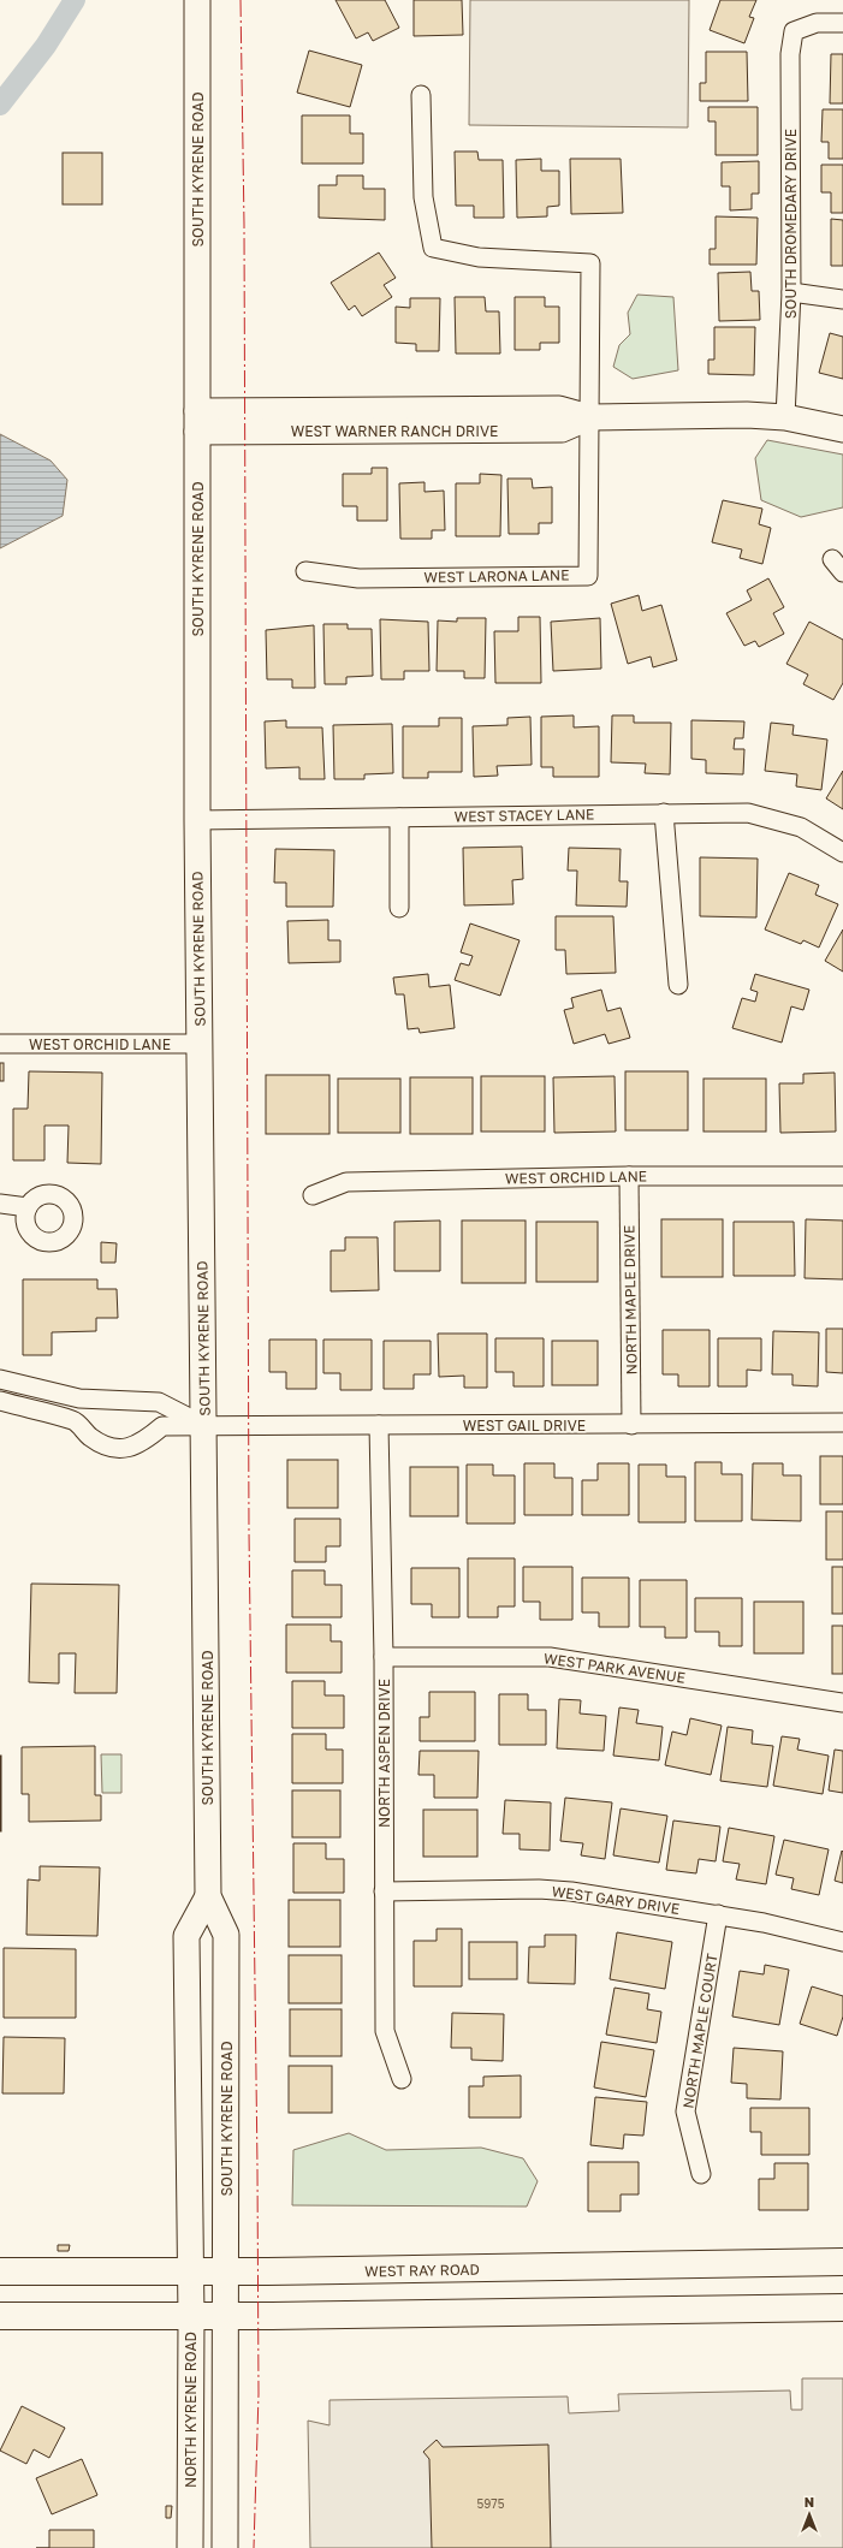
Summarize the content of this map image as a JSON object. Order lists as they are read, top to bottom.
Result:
{
  "streets": {
    "main road": [
      "SOUTH KYRENE ROAD",
      "WEST WARNER RANCH DRIVE",
      "WEST RAY ROAD",
      "NORTH KYRENE ROAD"
    ],
    "street": [
      "SOUTH DROMEDARY DRIVE",
      "WEST LARONA LANE",
      "WEST STACEY LANE",
      "WEST ORCHID LANE",
      "NORTH MAPLE DRIVE",
      "WEST GAIL DRIVE",
      "WEST PARK AVENUE",
      "NORTH ASPEN DRIVE",
      "WEST GARY DRIVE",
      "NORTH MAPLE COURT"
    ]
  },
  "crossings": [
    ["SOUTH KYRENE ROAD", "WEST WARNER RANCH DRIVE"],
    ["SOUTH KYRENE ROAD", "WEST STACEY LANE"],
    ["SOUTH KYRENE ROAD", "WEST ORCHID LANE"],
    ["SOUTH KYRENE ROAD", "WEST GAIL DRIVE"],
    ["SOUTH KYRENE ROAD", "WEST RAY ROAD"],
    ["SOUTH KYRENE ROAD", "NORTH KYRENE ROAD"],
    ["SOUTH DROMEDARY DRIVE", "WEST WARNER RANCH DRIVE"],
    ["WEST WARNER RANCH DRIVE", "WEST LARONA LANE"],
    ["WEST ORCHID LANE", "NORTH MAPLE DRIVE"],
    ["NORTH MAPLE DRIVE", "WEST GAIL DRIVE"],
    ["WEST GAIL DRIVE", "NORTH ASPEN DRIVE"],
    ["WEST PARK AVENUE", "NORTH ASPEN DRIVE"],
    ["NORTH ASPEN DRIVE", "WEST GARY DRIVE"],
    ["WEST GARY DRIVE", "NORTH MAPLE COURT"],
    ["WEST RAY ROAD", "NORTH KYRENE ROAD"]
  ],
  "house_numbers": ["5975"],
  "north": "top"
}
